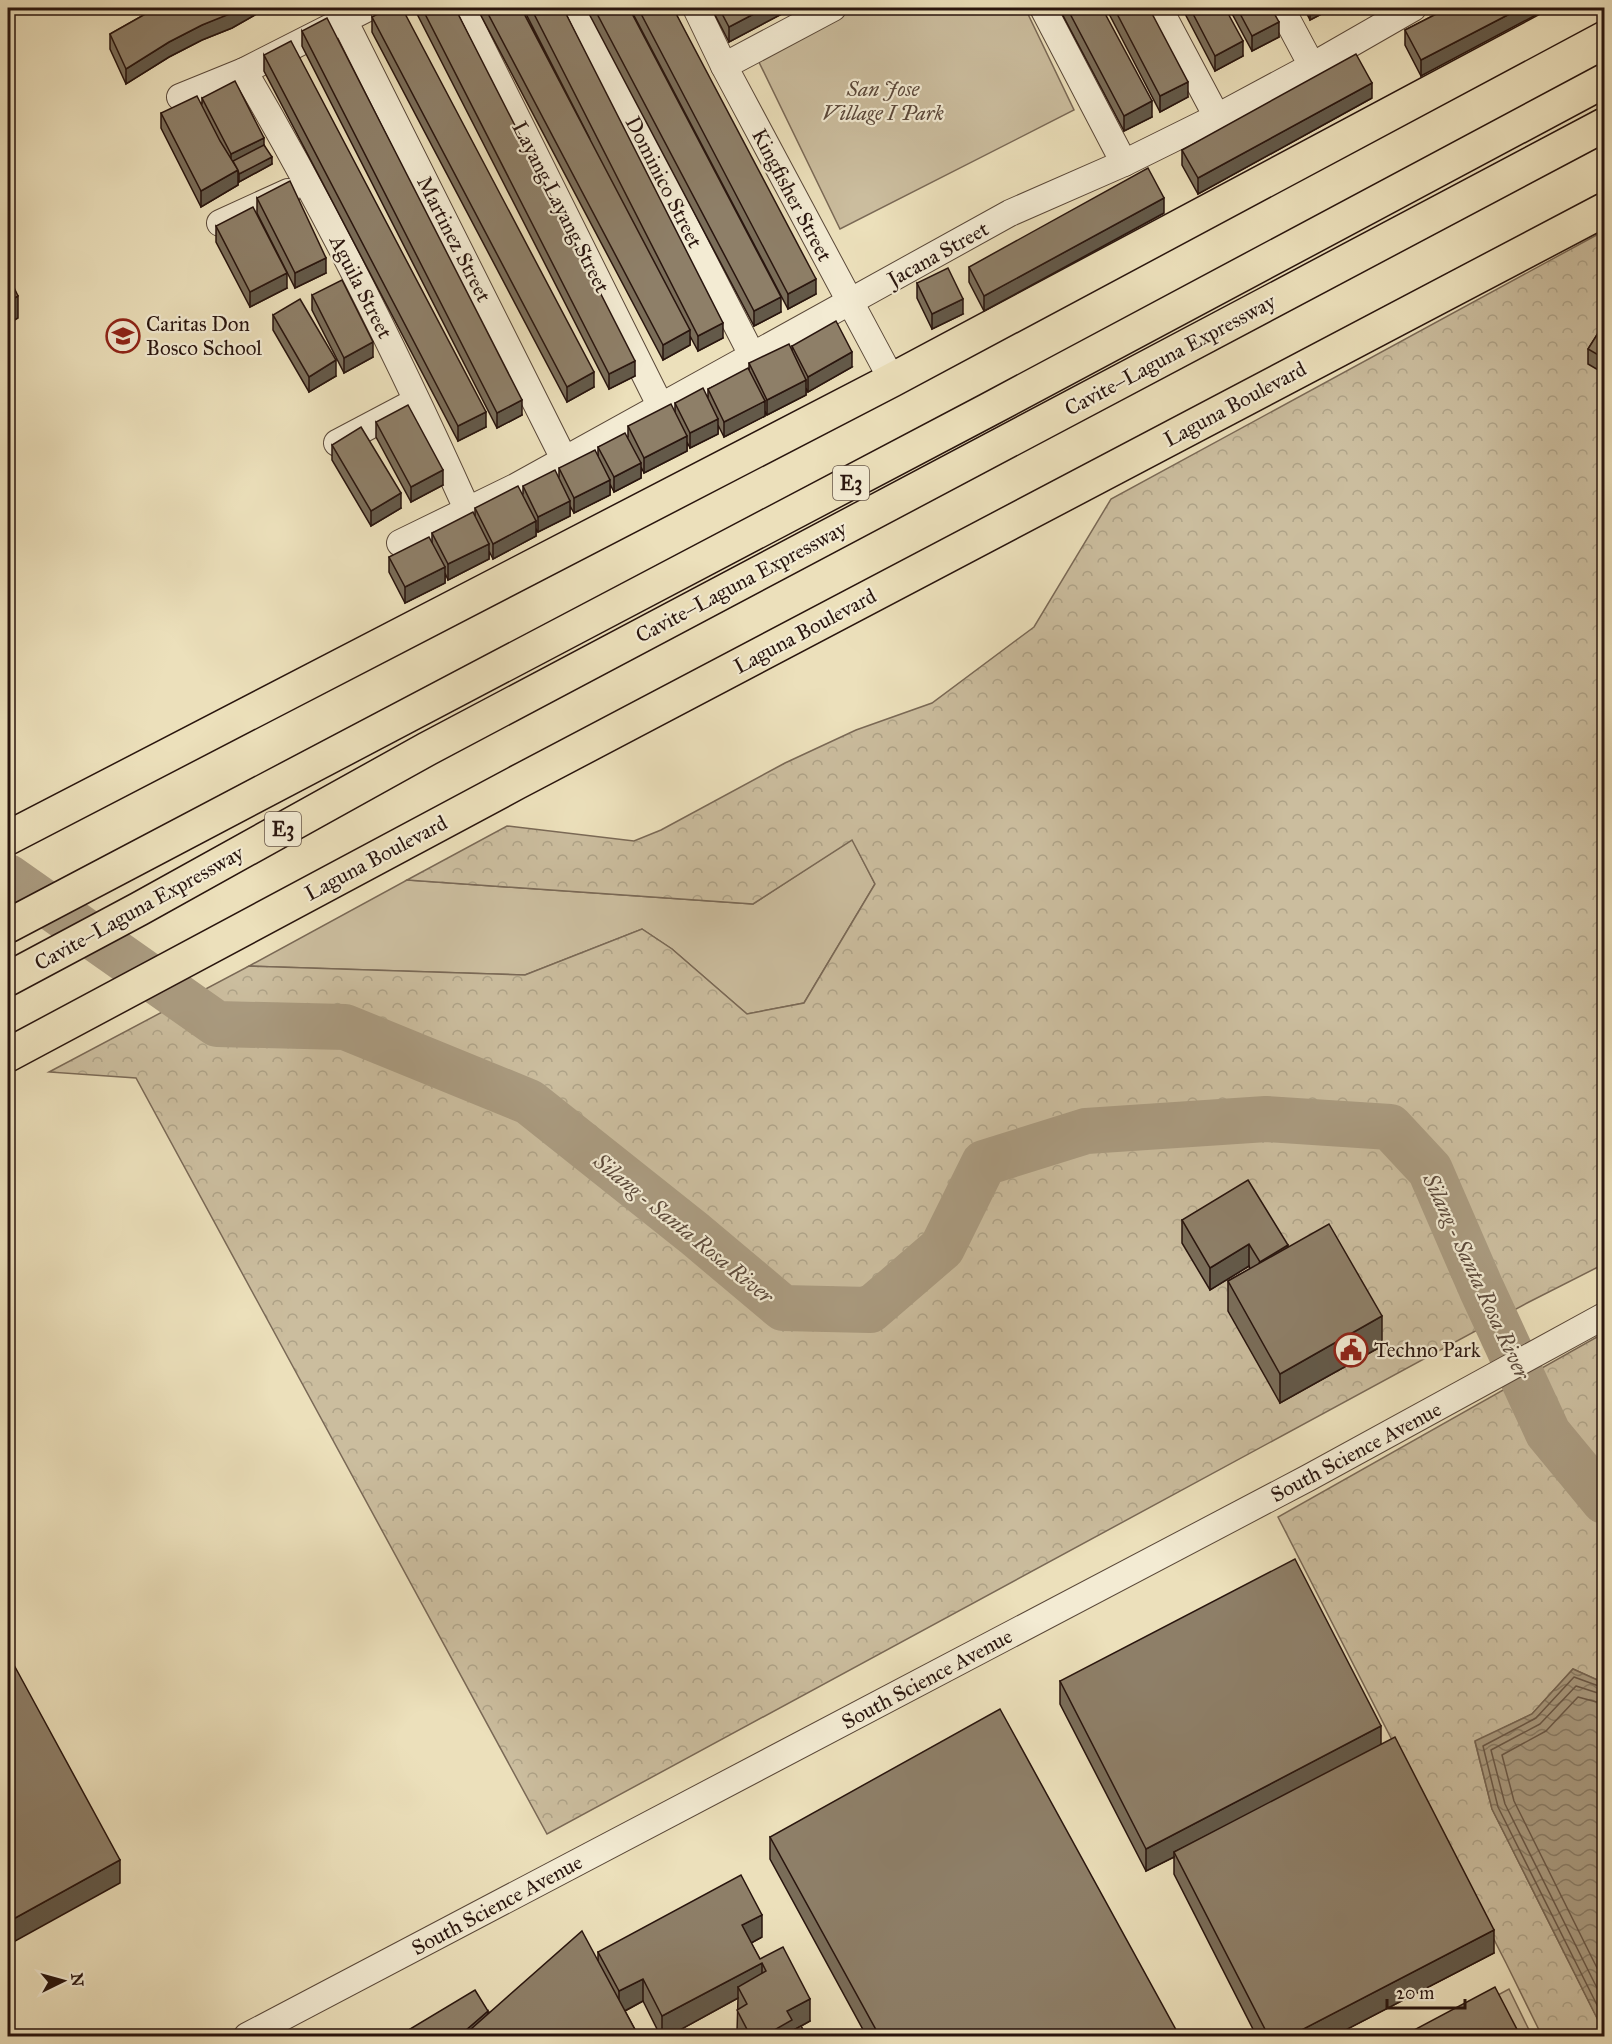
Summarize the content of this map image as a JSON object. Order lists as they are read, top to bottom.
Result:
{
  "streets": {
    "main road": ["Cavite–Laguna Expressway", "Laguna Boulevard", "E3"],
    "street": [
      "Dominico Street",
      "Kingfisher Street",
      "Layang Layang Street",
      "Martinez Street",
      "Jacana Street",
      "Aguila Street",
      "South Science Avenue"
    ]
  },
  "crossings": [
    ["Dominico Street", "Jacana Street"],
    ["Kingfisher Street", "Jacana Street"],
    ["Layang Layang Street", "Jacana Street"],
    ["Martinez Street", "Jacana Street"],
    ["Jacana Street", "Aguila Street"]
  ],
  "water": ["Silang - Santa Rosa River"],
  "parks": ["San Jose Village I Park"],
  "places": {
    "school or university": ["Caritas Don Bosco School"],
    "public building": ["Techno Park"]
  },
  "scale_bar": "20 m",
  "north": "right"
}
